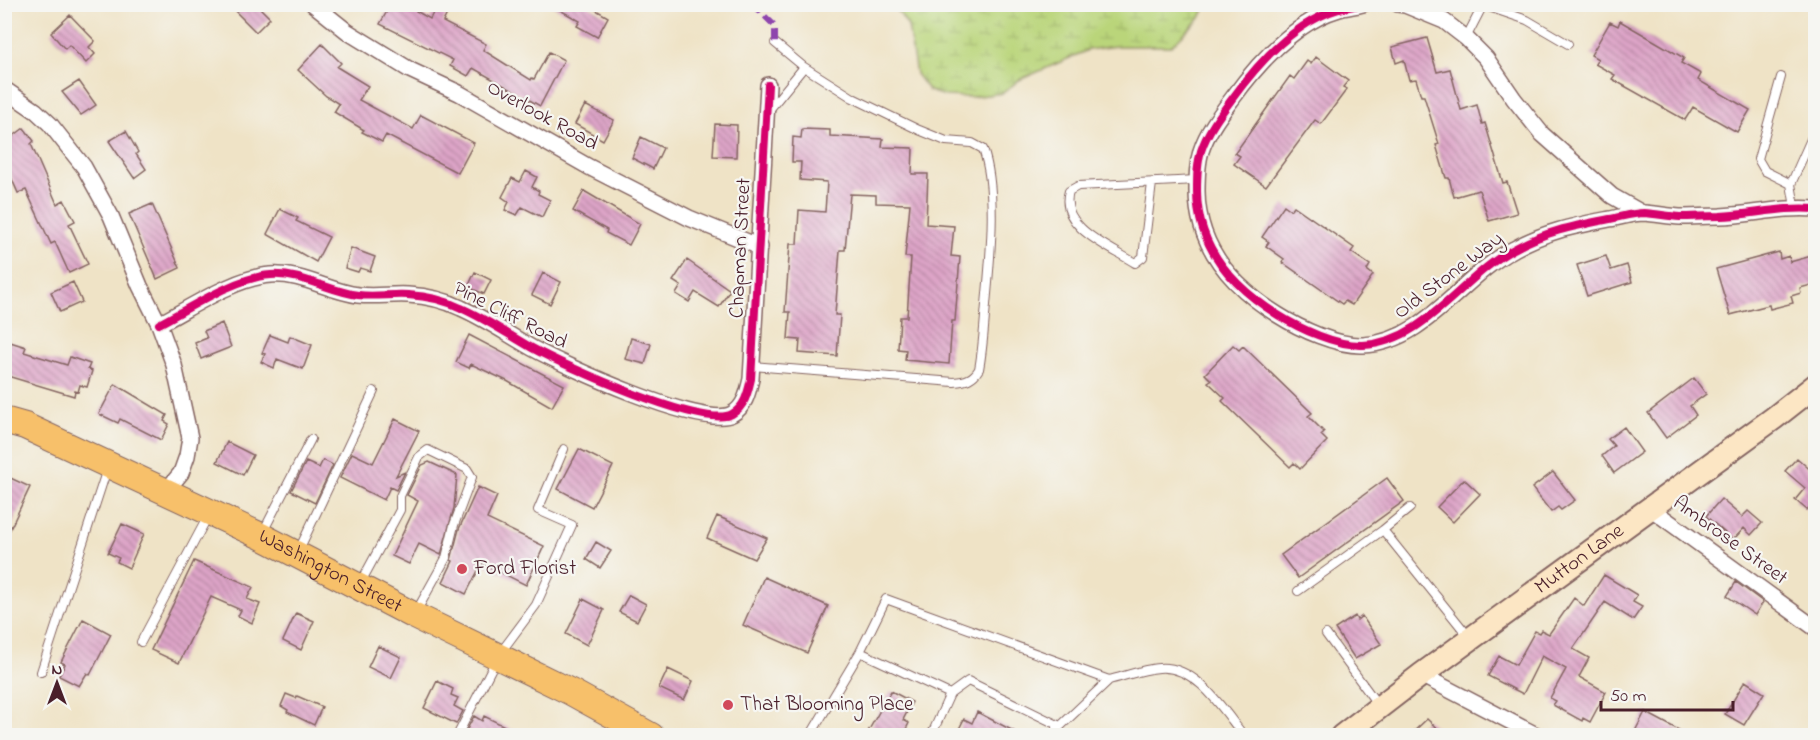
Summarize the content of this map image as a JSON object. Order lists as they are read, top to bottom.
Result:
{
  "streets": {
    "main road": ["Washington Street"],
    "street": [
      "Overlook Road",
      "Chapman Street",
      "Old Stone Way",
      "Pine Cliff Road",
      "Ambrose Street",
      "Mutton Lane"
    ]
  },
  "crossings": [
    ["Overlook Road", "Chapman Street"],
    ["Chapman Street", "Pine Cliff Road"],
    ["Ambrose Street", "Mutton Lane"]
  ],
  "places": ["Ford Florist", "That Blooming Place"],
  "scale_bar": "50 m",
  "north": "top"
}
